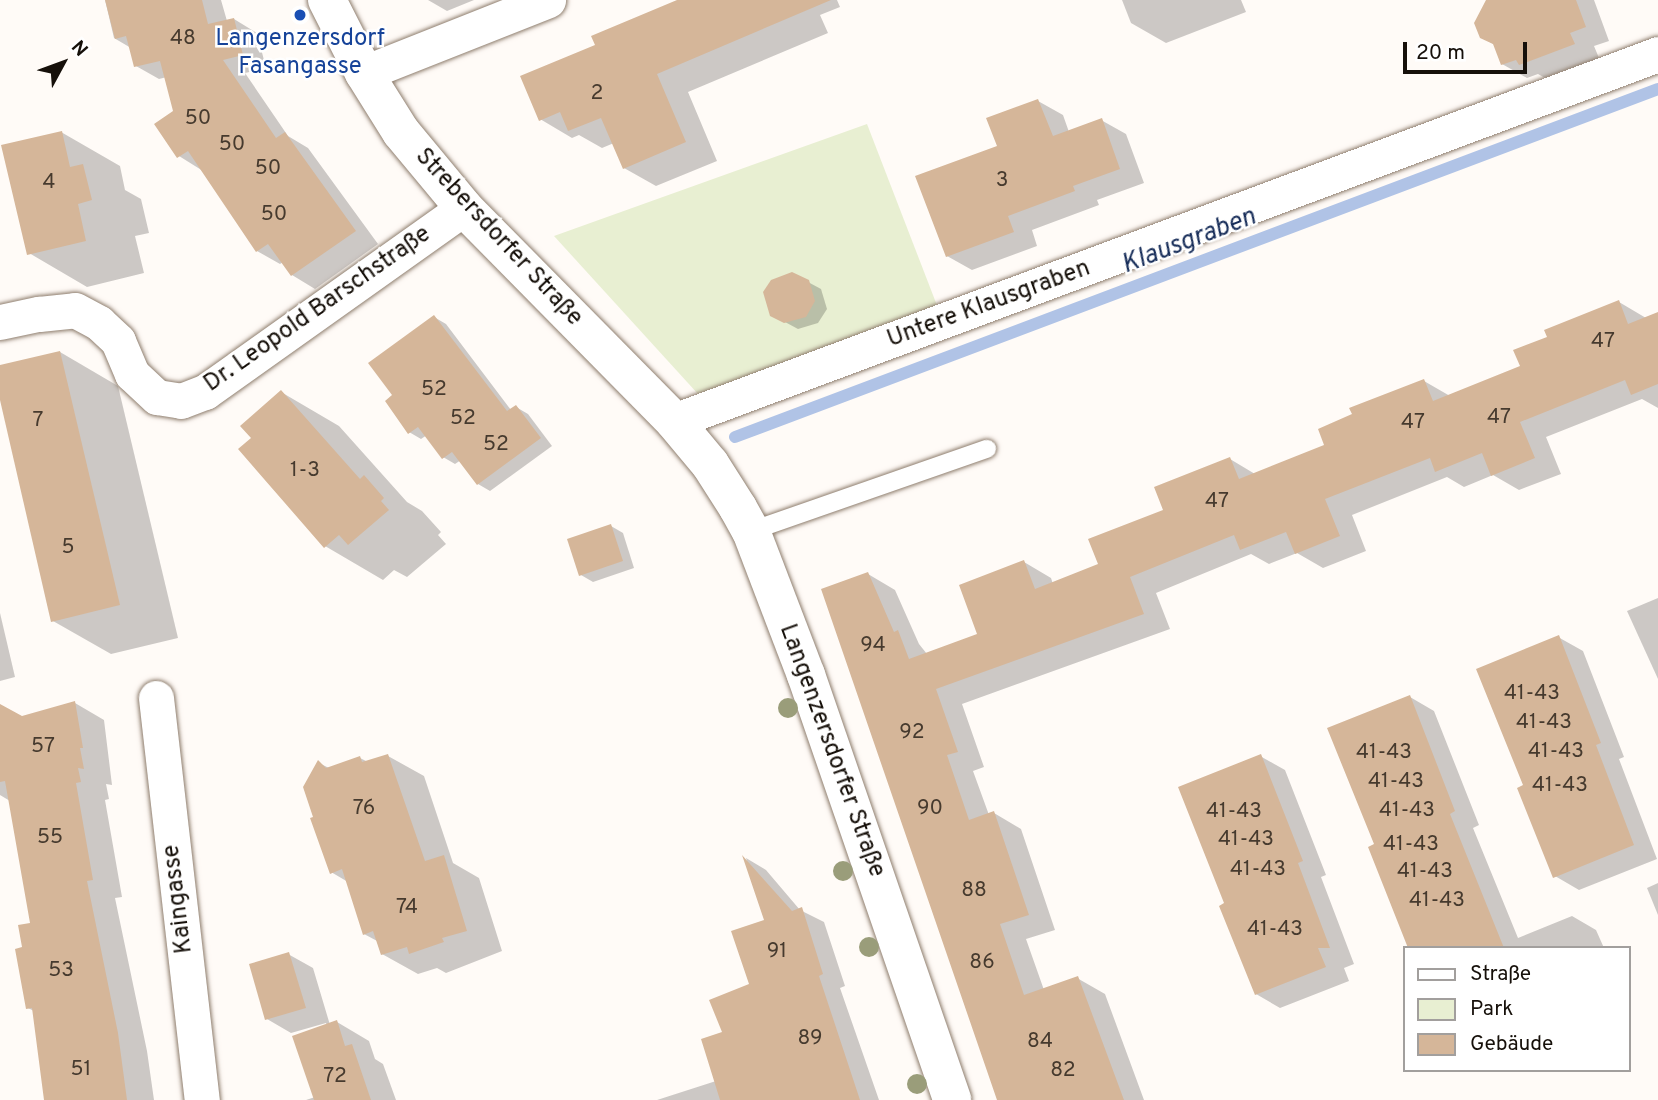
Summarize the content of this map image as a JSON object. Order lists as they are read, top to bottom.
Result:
{
  "streets": {
    "main road": ["Strebersdorfer Straße", "Langenzersdorfer Straße"],
    "street": ["Untere Klausgraben", "Dr. Leopold Barschstraße", "Kaingasse"]
  },
  "crossings": [
    ["Strebersdorfer Straße", "Untere Klausgraben"],
    ["Strebersdorfer Straße", "Dr. Leopold Barschstraße"],
    ["Strebersdorfer Straße", "Langenzersdorfer Straße"],
    ["Untere Klausgraben", "Langenzersdorfer Straße"]
  ],
  "water": ["Klausgraben"],
  "places": ["Langenzersdorf Fasangasse"],
  "house_numbers": [
    "48",
    "2",
    "50",
    "50",
    "50",
    "3",
    "4",
    "50",
    "47",
    "52",
    "47",
    "52",
    "7",
    "47",
    "52",
    "1-3",
    "47",
    "5",
    "94",
    "41-43",
    "41-43",
    "92",
    "57",
    "41-43",
    "41-43",
    "41-43",
    "41-43",
    "76",
    "90",
    "41-43",
    "41-43",
    "55",
    "41-43",
    "41-43",
    "41-43",
    "41-43",
    "88",
    "41-43",
    "74",
    "41-43",
    "91",
    "86",
    "53",
    "89",
    "84",
    "51",
    "82",
    "72"
  ],
  "legend": ["Straße", "Park", "Gebäude"],
  "scale_bar": "20 m",
  "north": "top right"
}
